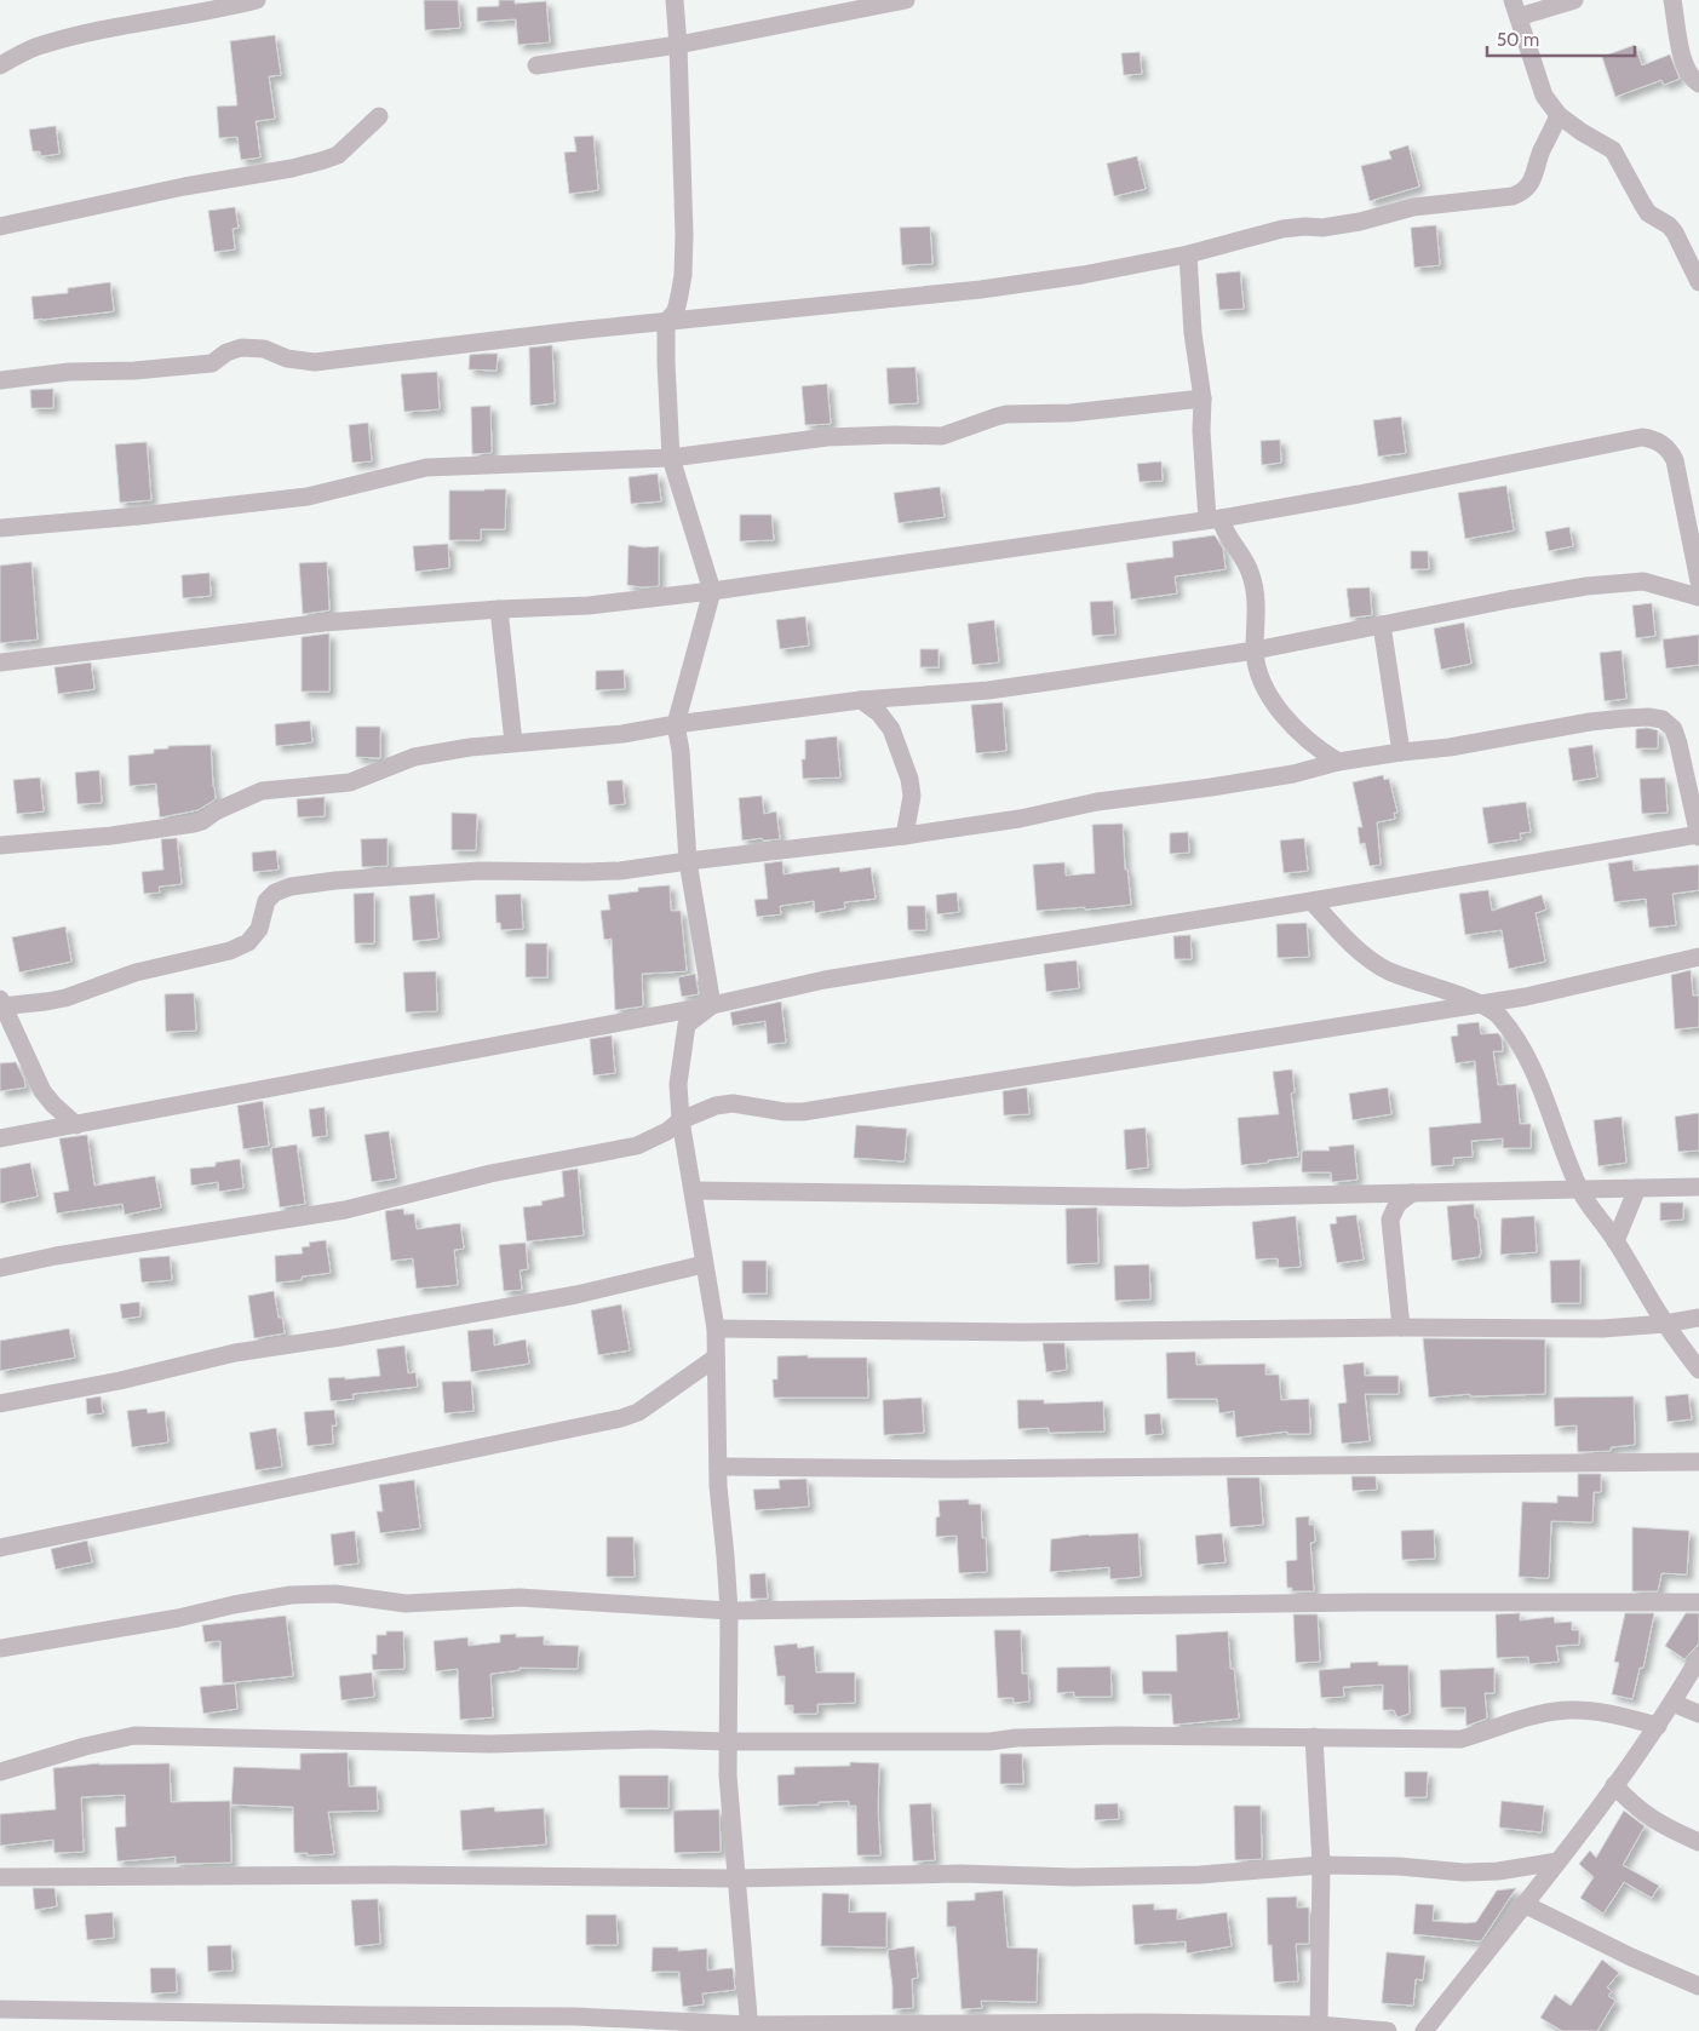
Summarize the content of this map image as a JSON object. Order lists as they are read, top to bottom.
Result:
{
  "scale_bar": "50 m"
}
